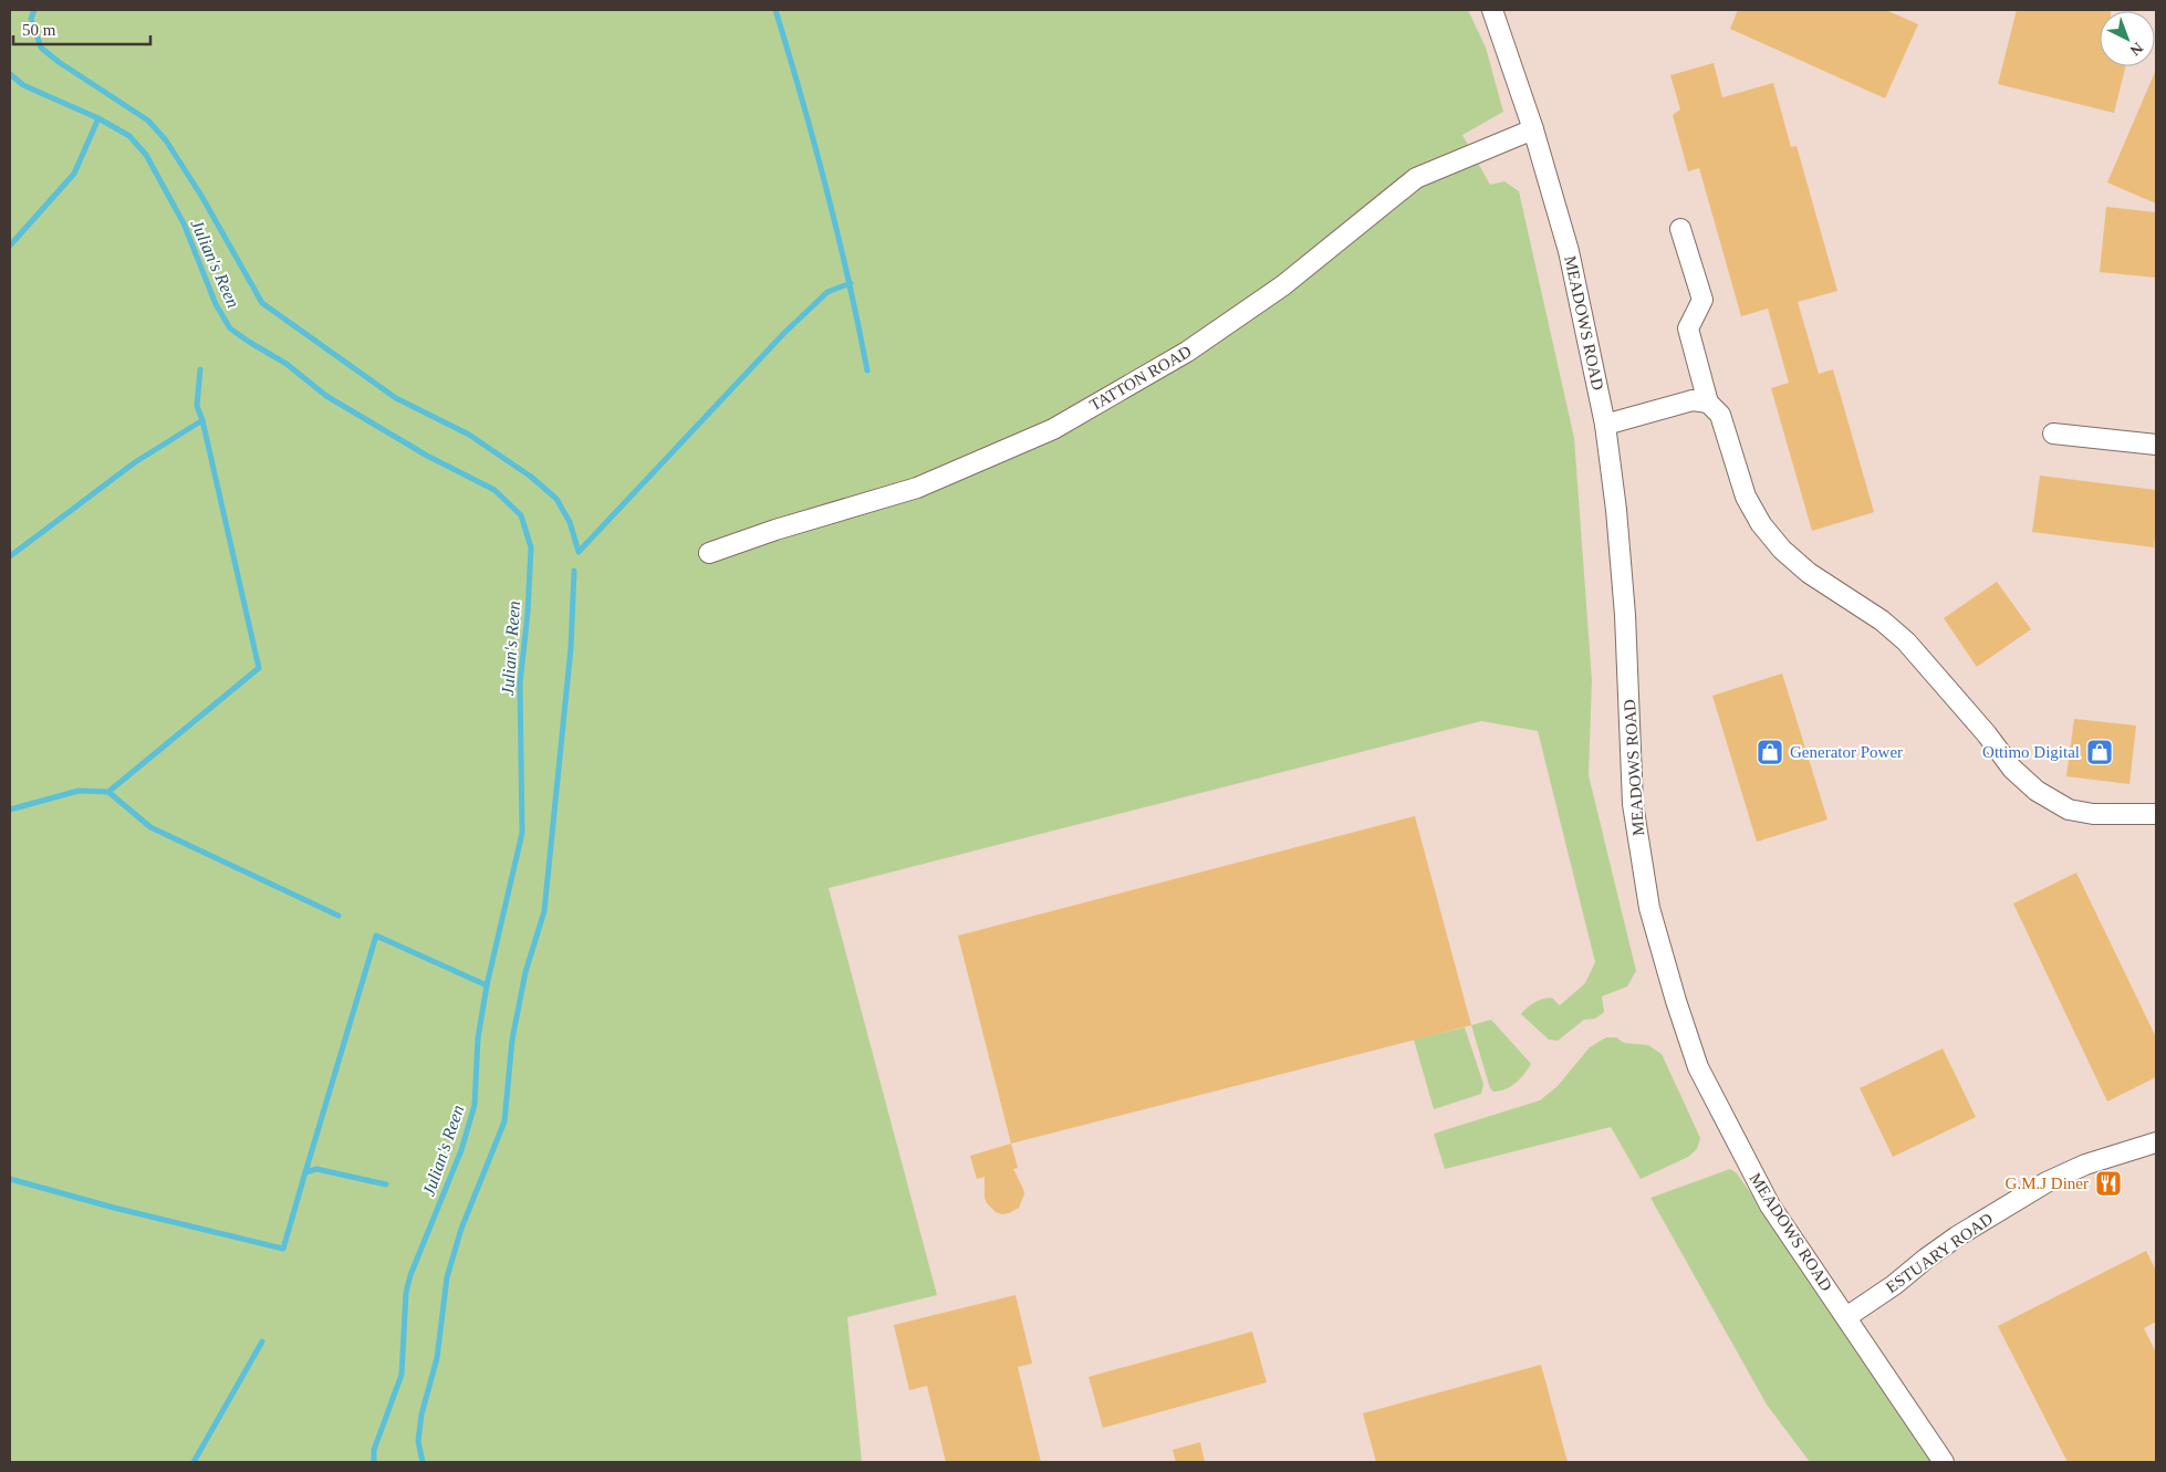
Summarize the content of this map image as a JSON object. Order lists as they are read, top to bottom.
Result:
{
  "streets": {
    "street": ["MEADOWS ROAD", "TATTON ROAD", "ESTUARY ROAD"]
  },
  "crossings": [
    ["MEADOWS ROAD", "TATTON ROAD"],
    ["MEADOWS ROAD", "ESTUARY ROAD"]
  ],
  "water": ["Julian's Reen"],
  "places": {
    "shop": ["Generator Power", "Ottimo Digital"],
    "restaurant": ["G.M.J Diner"]
  },
  "scale_bar": "50 m",
  "north": "bottom right"
}
